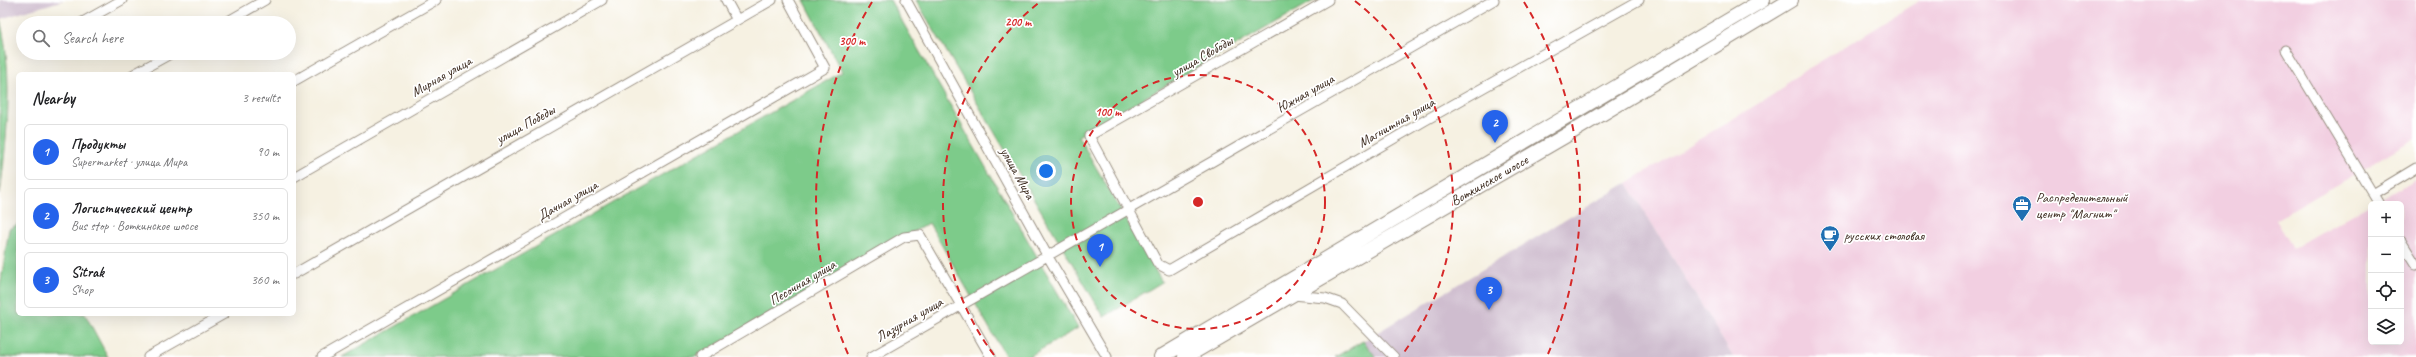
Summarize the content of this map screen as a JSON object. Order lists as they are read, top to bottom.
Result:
{
  "streets": {
    "main road": ["Воткинское шоссе"],
    "street": [
      "улица Свободы",
      "Мирная улица",
      "Южная улица",
      "Магнитная улица",
      "улица Победы",
      "улица Мира",
      "Дачная улица",
      "Песочная улица",
      "Лазурная улица"
    ]
  },
  "crossings": [
    ["улица Свободы", "Южная улица"],
    ["улица Свободы", "Магнитная улица"],
    ["Южная улица", "Магнитная улица"],
    ["Южная улица", "улица Мира"],
    ["Южная улица", "Лазурная улица"],
    ["улица Мира", "Лазурная улица"],
    ["Песочная улица", "Лазурная улица"]
  ],
  "places": {
    "office": ["Распределительный центр \"Магнит\""],
    "cafe": ["русских столовая"]
  },
  "page": {
    "search": "Search here",
    "heading": ["Nearby", "3 results"],
    "pins": ["2", "1", "3"],
    "list": [
      {
        "mark": "1",
        "name": "Продукты",
        "note": "Supermarket · улица Мира",
        "value": "90 m"
      },
      {
        "mark": "2",
        "name": "Логистический центр",
        "note": "Bus stop · Воткинское шоссе",
        "value": "350 m"
      },
      {
        "mark": "3",
        "name": "Sitrak",
        "note": "Shop",
        "value": "360 m"
      }
    ],
    "map_buttons": ["+", "−"]
  },
  "rings": ["200 m", "300 m", "100 m"]
}
